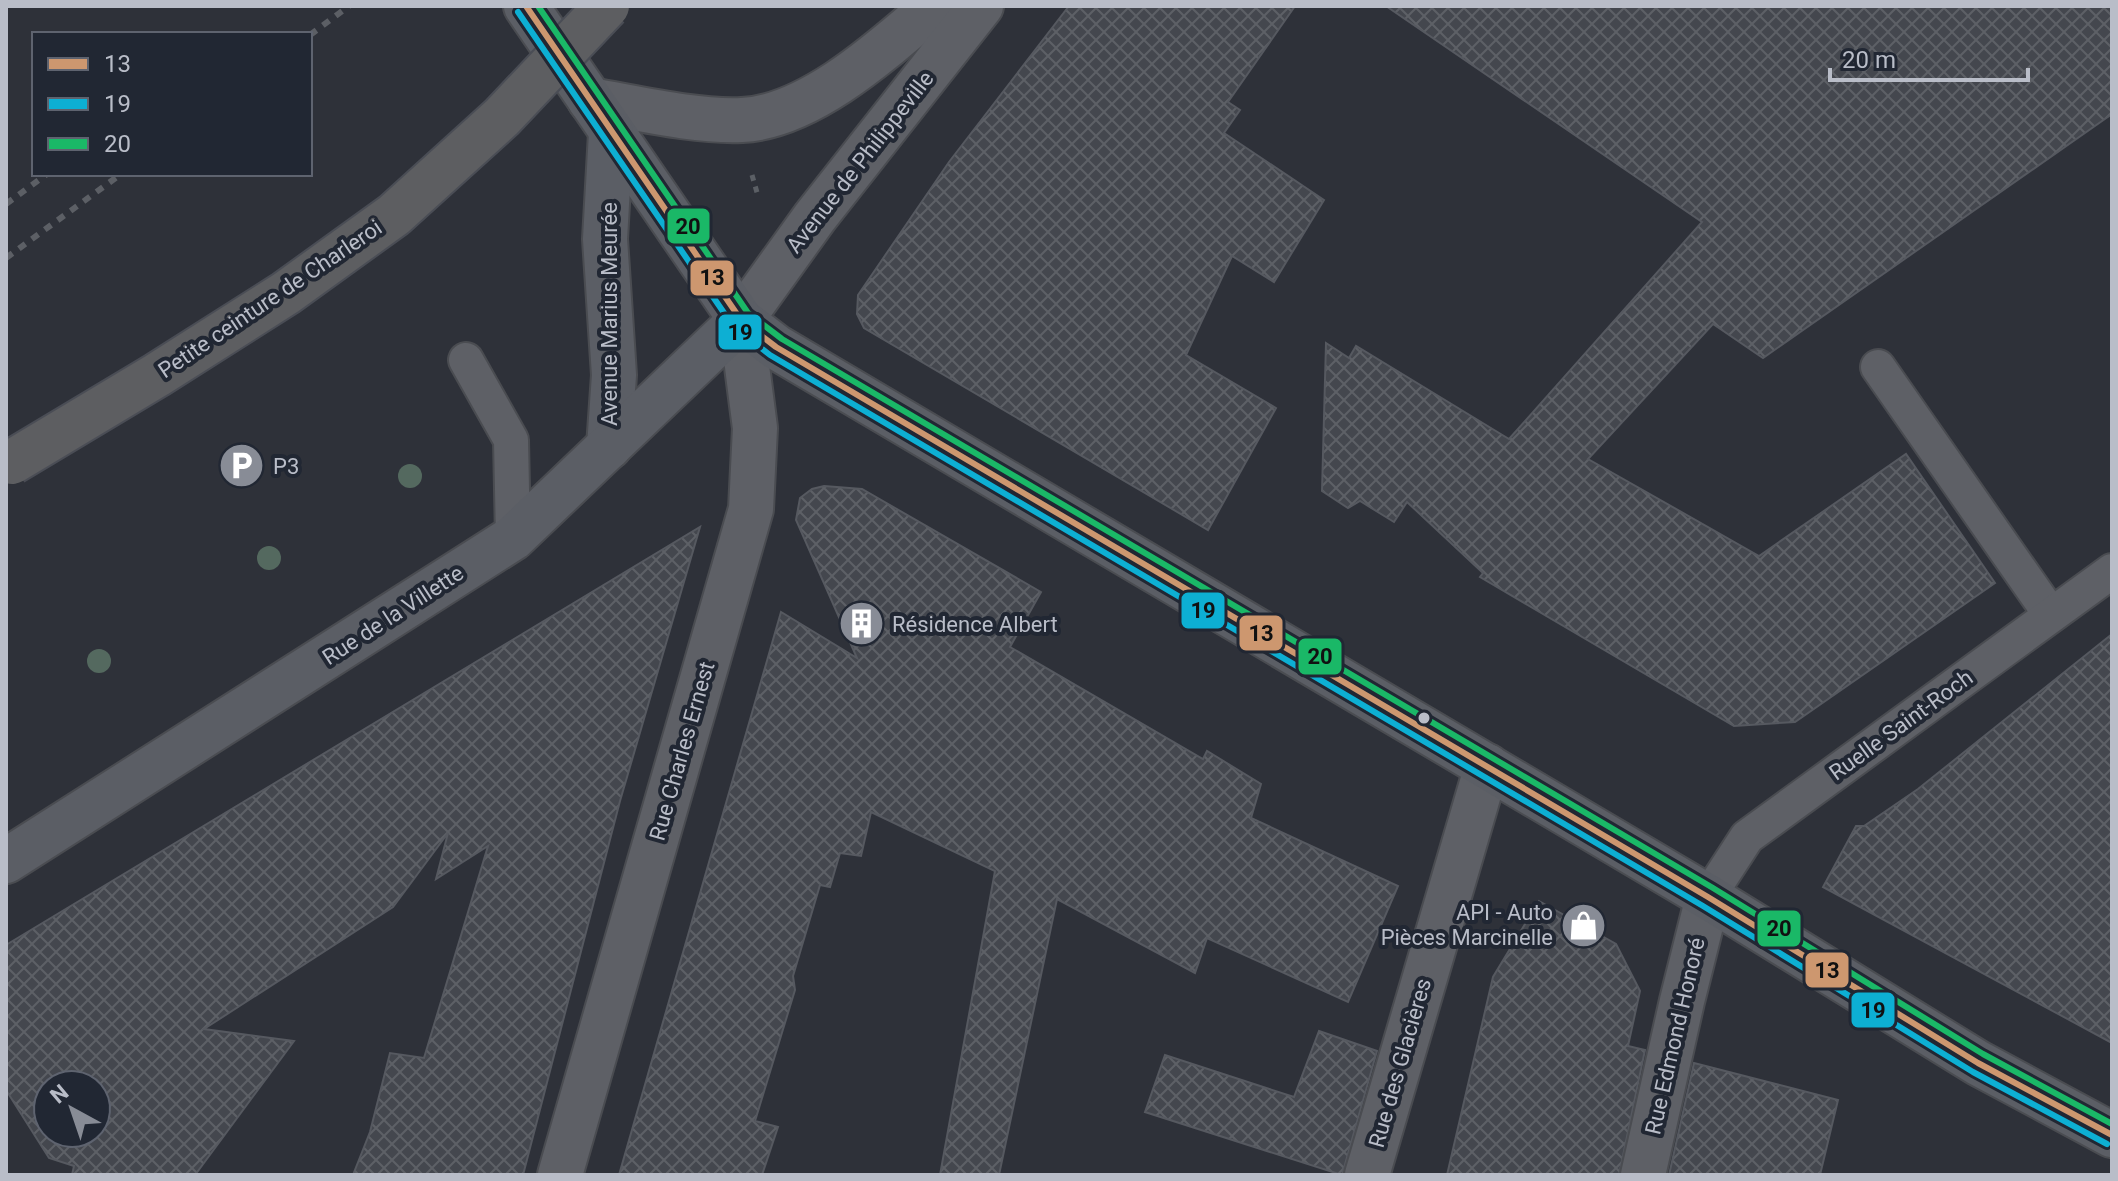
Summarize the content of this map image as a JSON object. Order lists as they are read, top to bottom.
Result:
{
  "streets": {
    "highway": ["Petite ceinture de Charleroi"],
    "main road": ["Avenue Marius Meurée", "Rue de la Villette"],
    "street": [
      "Avenue de Philippeville",
      "Rue Charles Ernest",
      "Rue Edmond Honoré",
      "Rue des Glacières"
    ],
    "lane": ["Ruelle Saint-Roch"]
  },
  "crossings": [
    ["Avenue de Philippeville", "Avenue Marius Meurée"],
    ["Avenue de Philippeville", "Rue de la Villette"],
    ["Avenue de Philippeville", "Rue Charles Ernest"],
    ["Avenue Marius Meurée", "Rue de la Villette"],
    ["Avenue Marius Meurée", "Ruelle Saint-Roch"],
    ["Avenue Marius Meurée", "Rue Charles Ernest"],
    ["Avenue Marius Meurée", "Rue Edmond Honoré"],
    ["Avenue Marius Meurée", "Rue des Glacières"],
    ["Rue de la Villette", "Rue Charles Ernest"],
    ["Ruelle Saint-Roch", "Rue Edmond Honoré"]
  ],
  "places": {
    "parking": ["P3"],
    "building": ["Résidence Albert"],
    "shop": ["API - Auto Pièces Marcinelle"]
  },
  "lines": ["transit line 13", "transit line 20", "transit line 19"],
  "legend": ["13", "19", "20"],
  "scale_bar": "20 m",
  "north": "top left"
}
